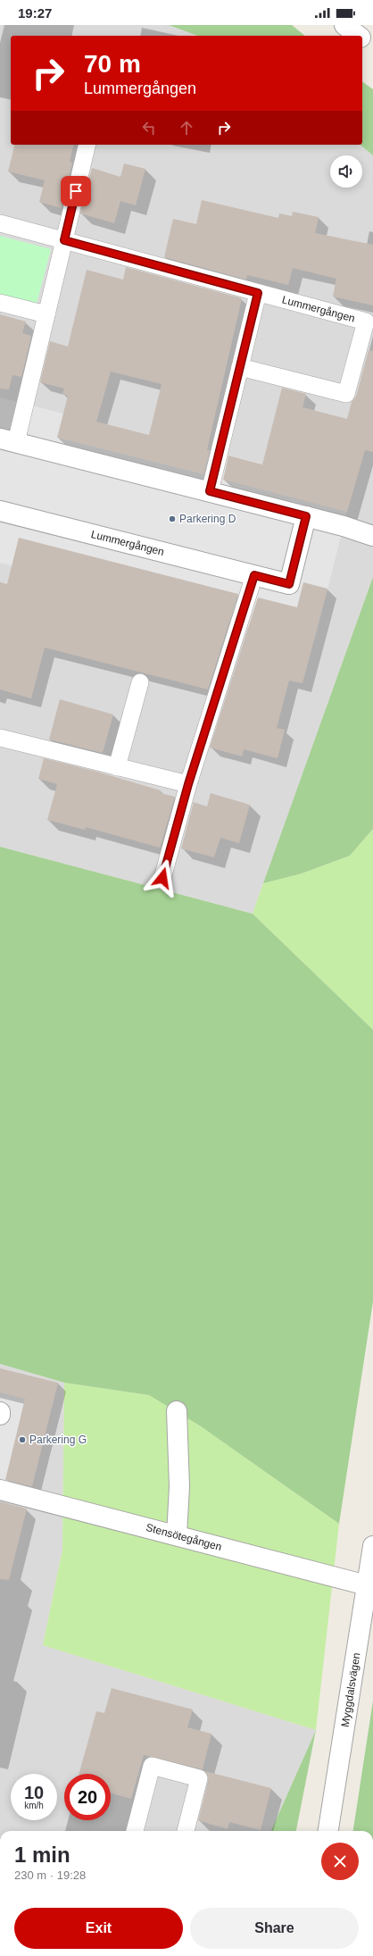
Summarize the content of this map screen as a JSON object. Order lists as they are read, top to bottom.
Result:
{
  "streets": {
    "street": ["Lummergången", "Stensötegången", "Myggdalsvägen"]
  },
  "crossings": [
    ["Stensötegången", "Myggdalsvägen"]
  ],
  "places": ["Parkering D", "Parkering G"],
  "page": {
    "status": "19:27",
    "turn": ["70 m", "Lummergången"],
    "speed": "10 km/h",
    "limit": "20",
    "heading": ["1 min", "230 m · 19:28"],
    "buttons": ["Exit", "Share"]
  }
}
